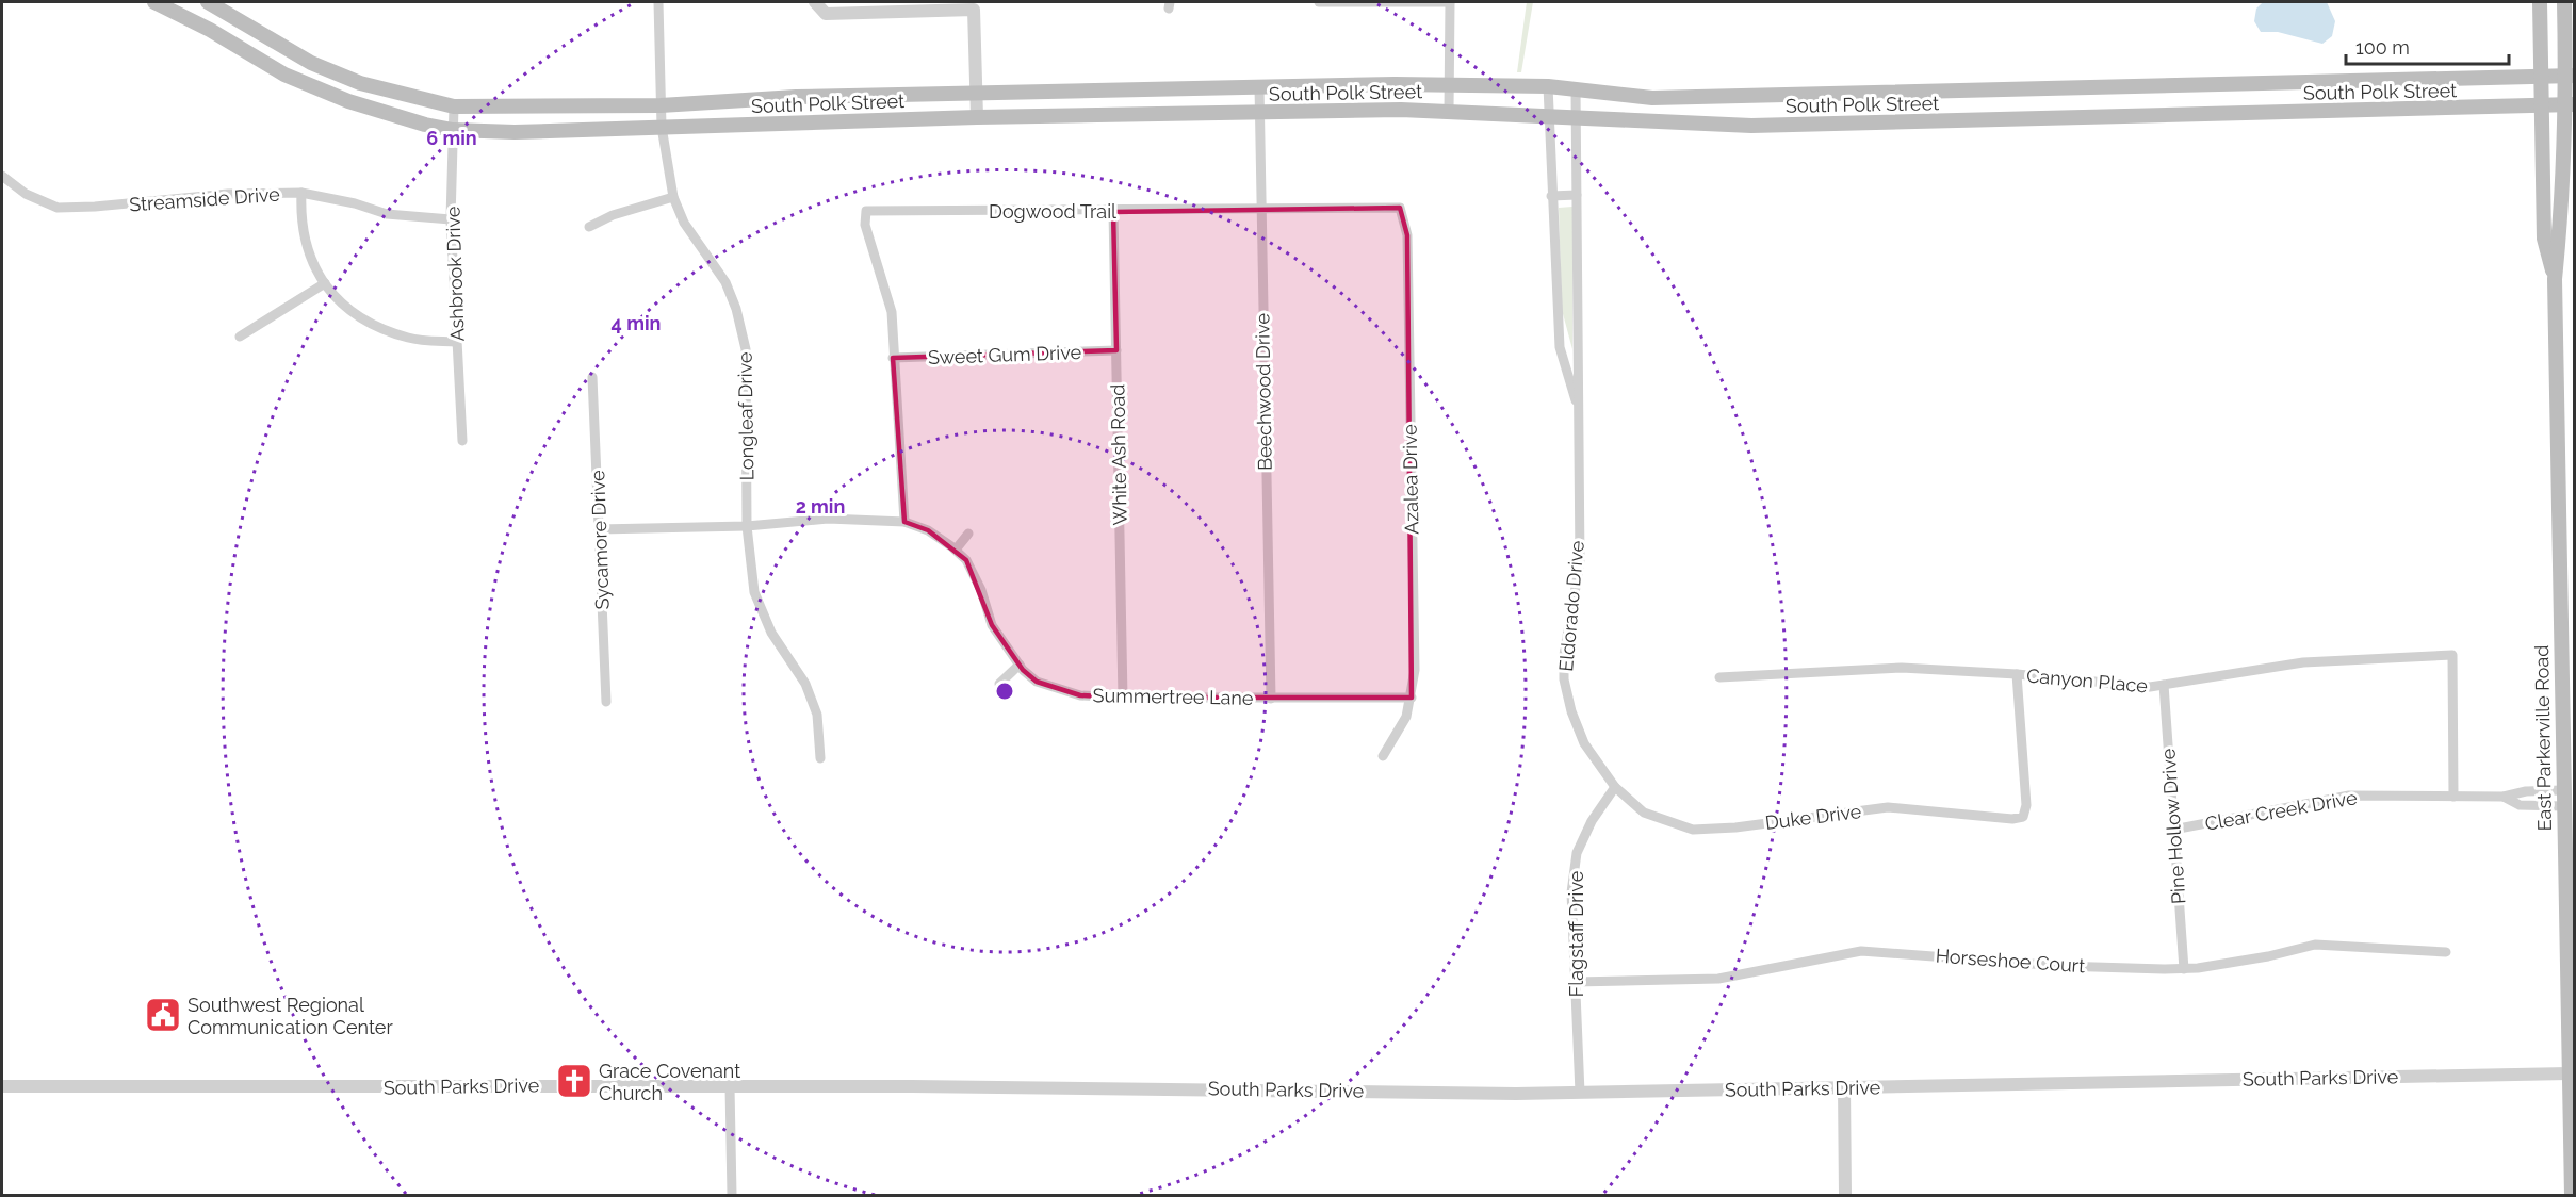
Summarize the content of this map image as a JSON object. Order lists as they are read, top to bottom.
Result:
{
  "streets": {
    "main road": ["South Polk Street", "East Parkerville Road"],
    "street": [
      "Streamside Drive",
      "Dogwood Trail",
      "Ashbrook Drive",
      "Sweet Gum Drive",
      "Beechwood Drive",
      "Longleaf Drive",
      "White Ash Road",
      "Azalea Drive",
      "Sycamore Drive",
      "Eldorado Drive",
      "Canyon Place",
      "Summertree Lane",
      "Clear Creek Drive",
      "Duke Drive",
      "Pine Hollow Drive",
      "Flagstaff Drive",
      "Horseshoe Court",
      "South Parks Drive"
    ]
  },
  "crossings": [
    ["South Polk Street", "Ashbrook Drive"],
    ["South Polk Street", "Beechwood Drive"],
    ["South Polk Street", "Longleaf Drive"],
    ["South Polk Street", "Eldorado Drive"],
    ["South Polk Street", "East Parkerville Road"],
    ["Streamside Drive", "Ashbrook Drive"],
    ["Dogwood Trail", "Sweet Gum Drive"],
    ["Dogwood Trail", "Beechwood Drive"],
    ["Dogwood Trail", "White Ash Road"],
    ["Dogwood Trail", "Azalea Drive"],
    ["Sweet Gum Drive", "White Ash Road"],
    ["Beechwood Drive", "Summertree Lane"],
    ["Longleaf Drive", "Summertree Lane"],
    ["White Ash Road", "Summertree Lane"],
    ["Azalea Drive", "Summertree Lane"],
    ["Sycamore Drive", "Summertree Lane"],
    ["Eldorado Drive", "Duke Drive"],
    ["Eldorado Drive", "Flagstaff Drive"],
    ["Canyon Place", "Clear Creek Drive"],
    ["Canyon Place", "Duke Drive"],
    ["Canyon Place", "Pine Hollow Drive"],
    ["East Parkerville Road", "Clear Creek Drive"],
    ["East Parkerville Road", "South Parks Drive"],
    ["Clear Creek Drive", "Pine Hollow Drive"],
    ["Duke Drive", "Flagstaff Drive"],
    ["Pine Hollow Drive", "Horseshoe Court"],
    ["Flagstaff Drive", "Horseshoe Court"],
    ["Flagstaff Drive", "South Parks Drive"]
  ],
  "places": {
    "public building": ["Southwest Regional Communication Center"],
    "church": ["Grace Covenant Church"]
  },
  "scale_bar": "100 m",
  "rings": ["6 min", "4 min", "2 min"]
}
